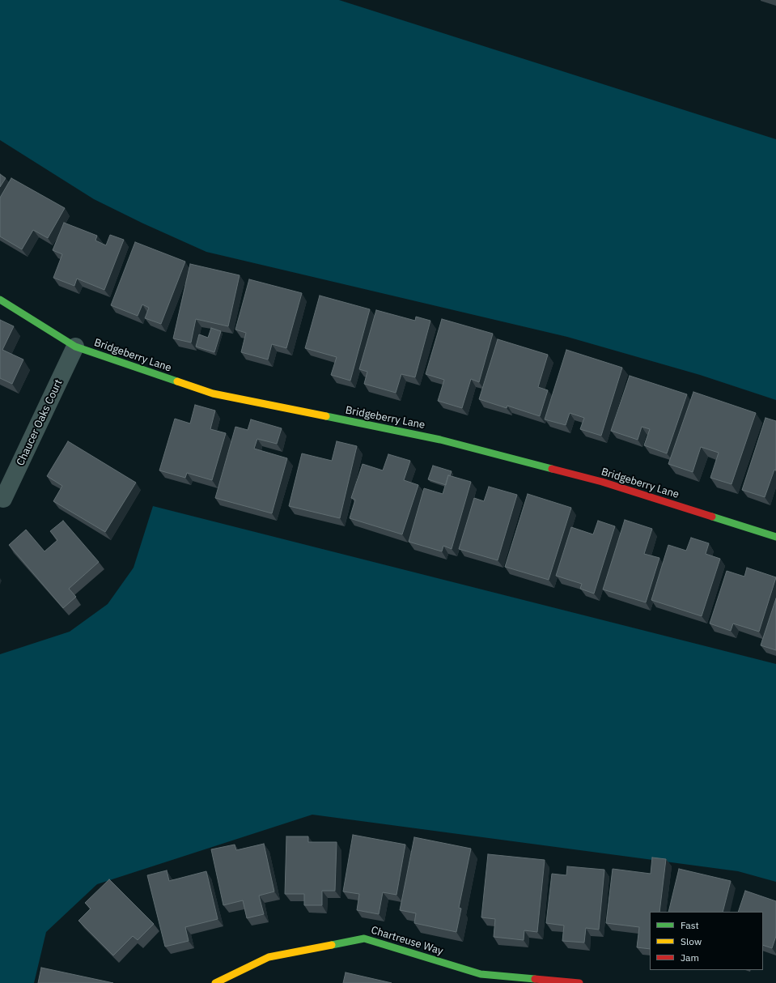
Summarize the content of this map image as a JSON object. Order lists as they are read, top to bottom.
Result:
{
  "streets": {
    "street": ["Bridgeberry Lane", "Chaucer Oaks Court", "Chartreuse Way"]
  },
  "crossings": [
    ["Bridgeberry Lane", "Chaucer Oaks Court"]
  ],
  "legend": ["Fast", "Slow", "Jam"]
}
